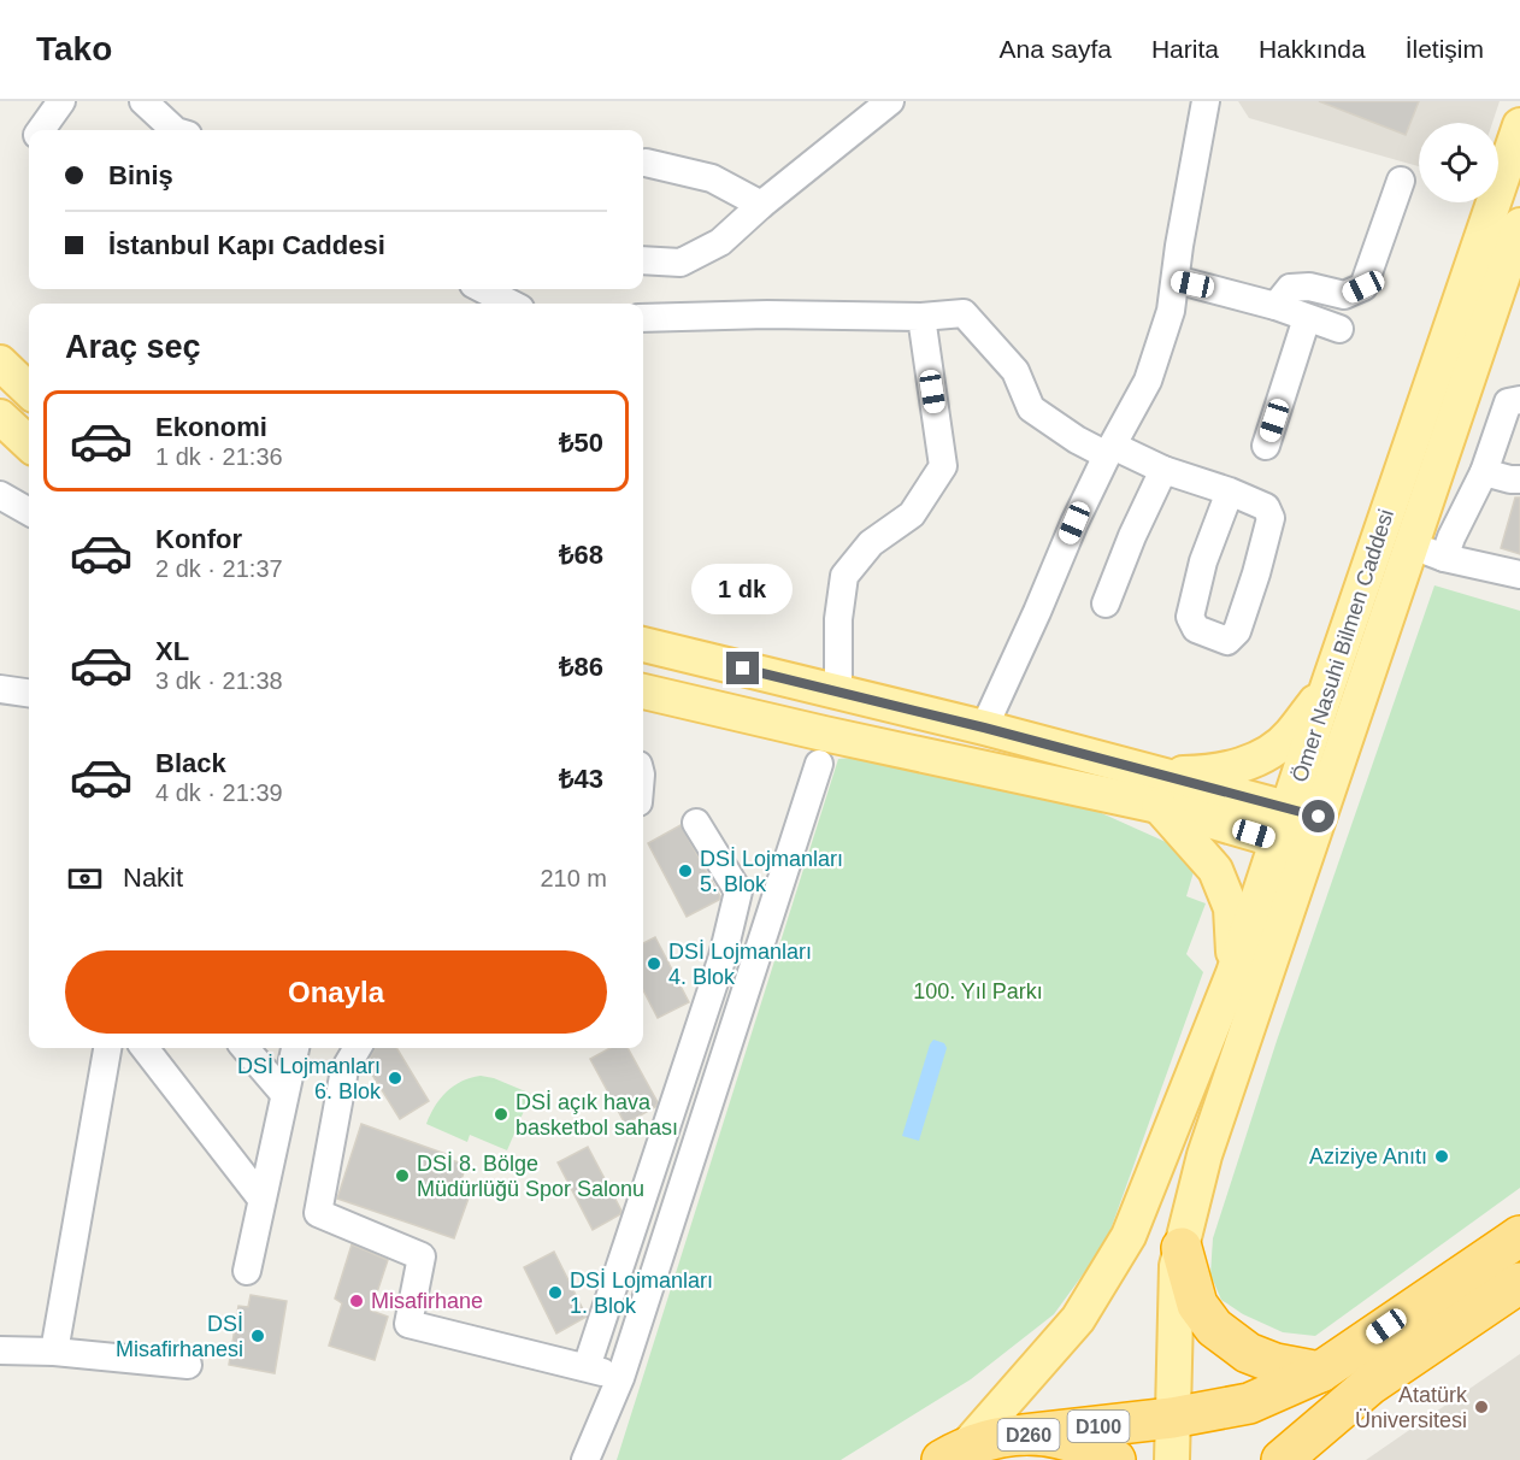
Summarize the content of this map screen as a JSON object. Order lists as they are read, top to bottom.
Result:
{
  "streets": {
    "highway": ["D100", "D260"],
    "main road": ["Ömer Nasuhi Bilmen Caddesi"]
  },
  "crossings": [
    ["Ömer Nasuhi Bilmen Caddesi", "D100"],
    ["Ömer Nasuhi Bilmen Caddesi", "D260"],
    ["D100", "D260"]
  ],
  "parks": ["100. Yıl Parkı"],
  "places": [
    "DSİ Lojmanları 5. Blok",
    "DSİ Lojmanları 4. Blok",
    "DSİ Lojmanları 6. Blok",
    "DSİ açık hava basketbol sahası",
    "Aziziye Anıtı",
    "DSİ 8. Bölge Müdürlüğü Spor Salonu",
    "DSİ Lojmanları 1. Blok",
    "Misafirhane",
    "DSİ Misafirhanesi",
    "Atatürk Üniversitesi"
  ],
  "page": {
    "header": "Tako",
    "nav": [
      "Ana sayfa",
      "Harita",
      "Hakkında",
      "İletişim"
    ],
    "banner": ["Biniş", "İstanbul Kapı Caddesi"],
    "heading": "Araç seç",
    "list": [
      {
        "name": "Ekonomi",
        "note": "1 dk · 21:36",
        "value": "₺50"
      },
      {
        "name": "Konfor",
        "note": "2 dk · 21:37",
        "value": "₺68"
      },
      {
        "name": "XL",
        "note": "3 dk · 21:38",
        "value": "₺86"
      },
      {
        "name": "Black",
        "note": "4 dk · 21:39",
        "value": "₺43"
      }
    ],
    "bubble": "1 dk",
    "pay": ["Nakit", "210 m"],
    "buttons": "Onayla"
  }
}
